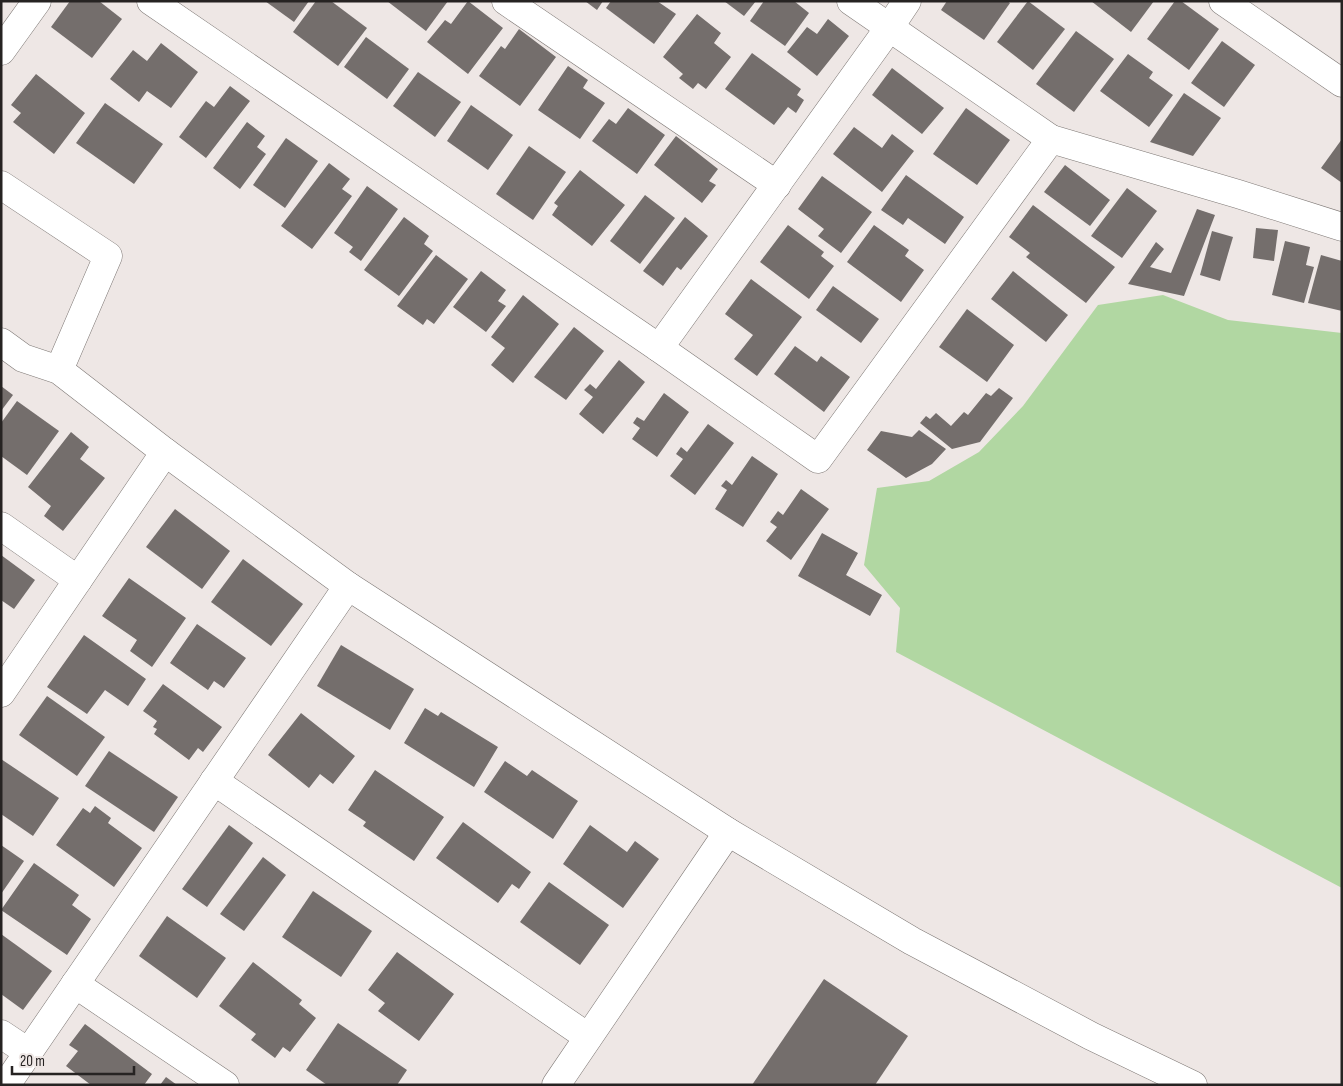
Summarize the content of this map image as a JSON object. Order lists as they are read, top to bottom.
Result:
{
  "scale_bar": "20 m"
}
